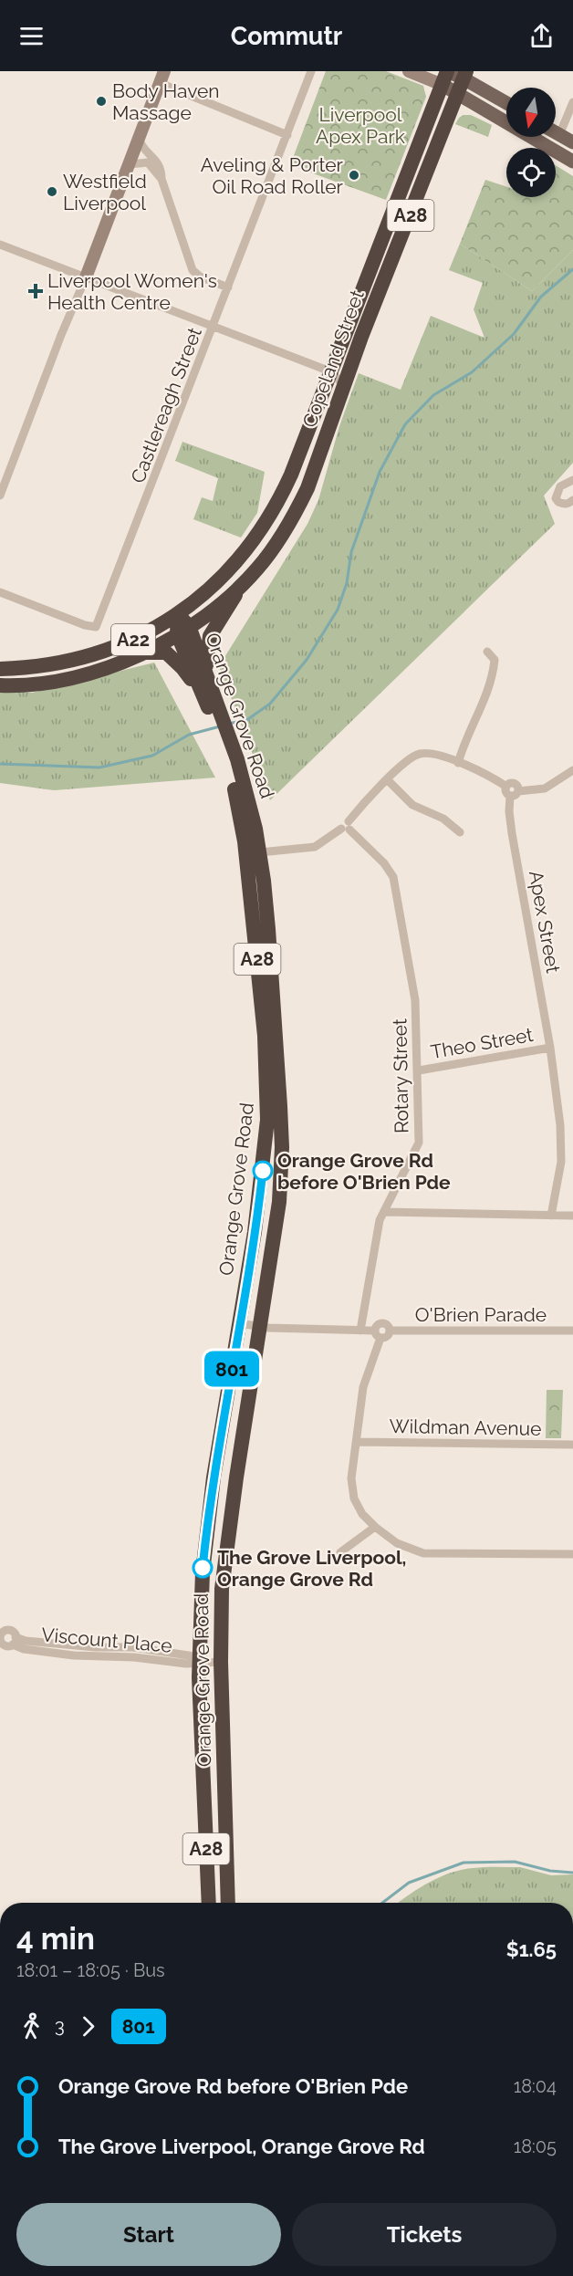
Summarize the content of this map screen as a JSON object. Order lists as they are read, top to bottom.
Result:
{
  "streets": {
    "highway": [
      "A28",
      "Copeland Street",
      "A22",
      "Orange Grove Road"
    ],
    "street": [
      "Castlereagh Street",
      "Apex Street",
      "Theo Street",
      "Rotary Street",
      "O'Brien Parade",
      "Wildman Avenue",
      "Viscount Place"
    ]
  },
  "crossings": [
    ["A28", "Copeland Street"],
    ["A28", "Orange Grove Road"],
    ["Copeland Street", "A22"],
    ["Copeland Street", "Orange Grove Road"],
    ["A22", "Orange Grove Road"],
    ["Orange Grove Road", "Viscount Place"],
    ["Apex Street", "Theo Street"],
    ["Theo Street", "Rotary Street"]
  ],
  "parks": ["Liverpool Apex Park"],
  "places": {
    "other": [
      "Body Haven Massage",
      "Aveling & Porter Oil Road Roller",
      "Westfield Liverpool",
      "Orange Grove Rd before O'Brien Pde",
      "The Grove Liverpool, Orange Grove Rd"
    ],
    "health": ["Liverpool Women's Health Centre"]
  },
  "lines": ["bus line 801"],
  "north": "bottom",
  "page": {
    "header": "Commutr",
    "on_map": "801",
    "heading": ["4 min", "18:01 – 18:05 · Bus", "$1.65"],
    "legs": ["3", "801"],
    "list": [
      {
        "name": "Orange Grove Rd before O'Brien Pde",
        "value": "18:04"
      },
      {
        "name": "The Grove Liverpool, Orange Grove Rd",
        "value": "18:05"
      }
    ],
    "buttons": ["Start", "Tickets"]
  }
}
